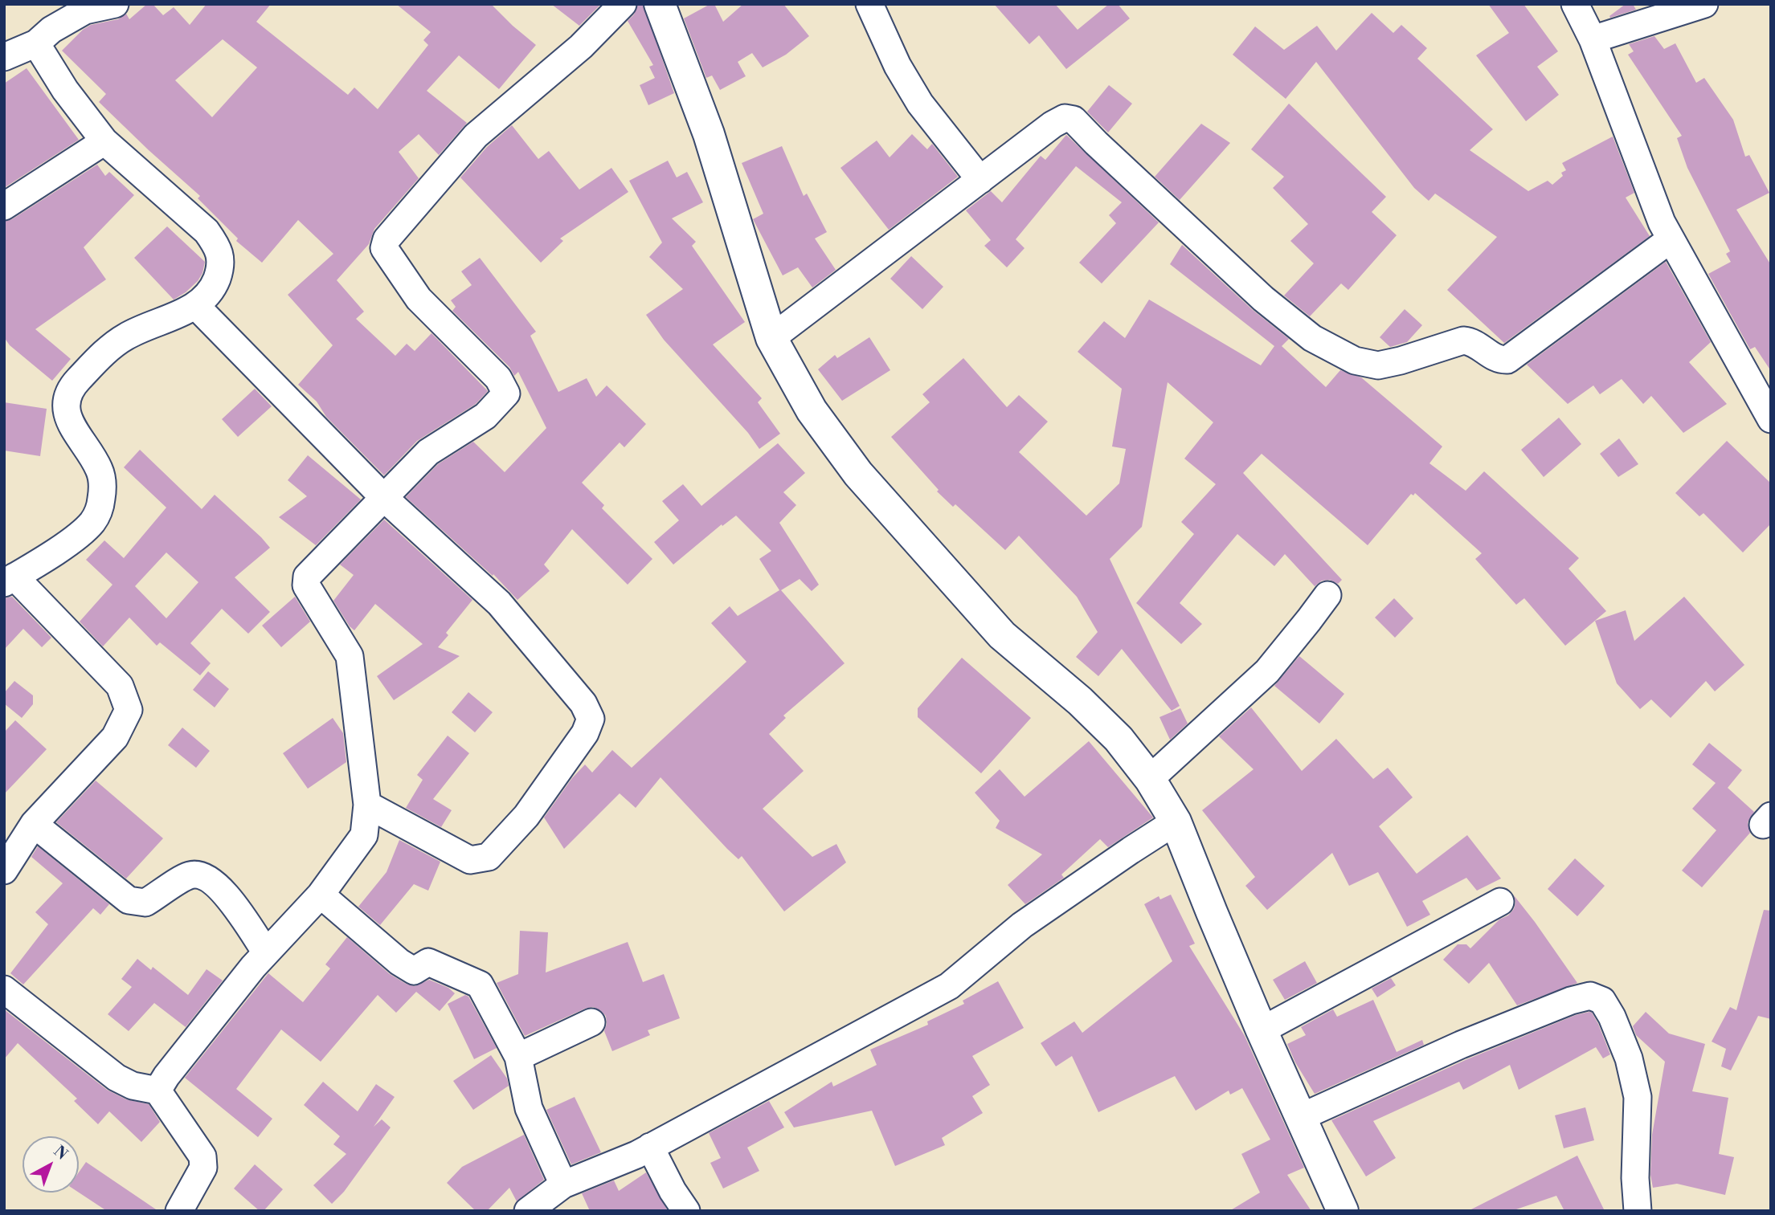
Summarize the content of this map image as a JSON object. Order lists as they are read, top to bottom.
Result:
{
  "north": "top right"
}
